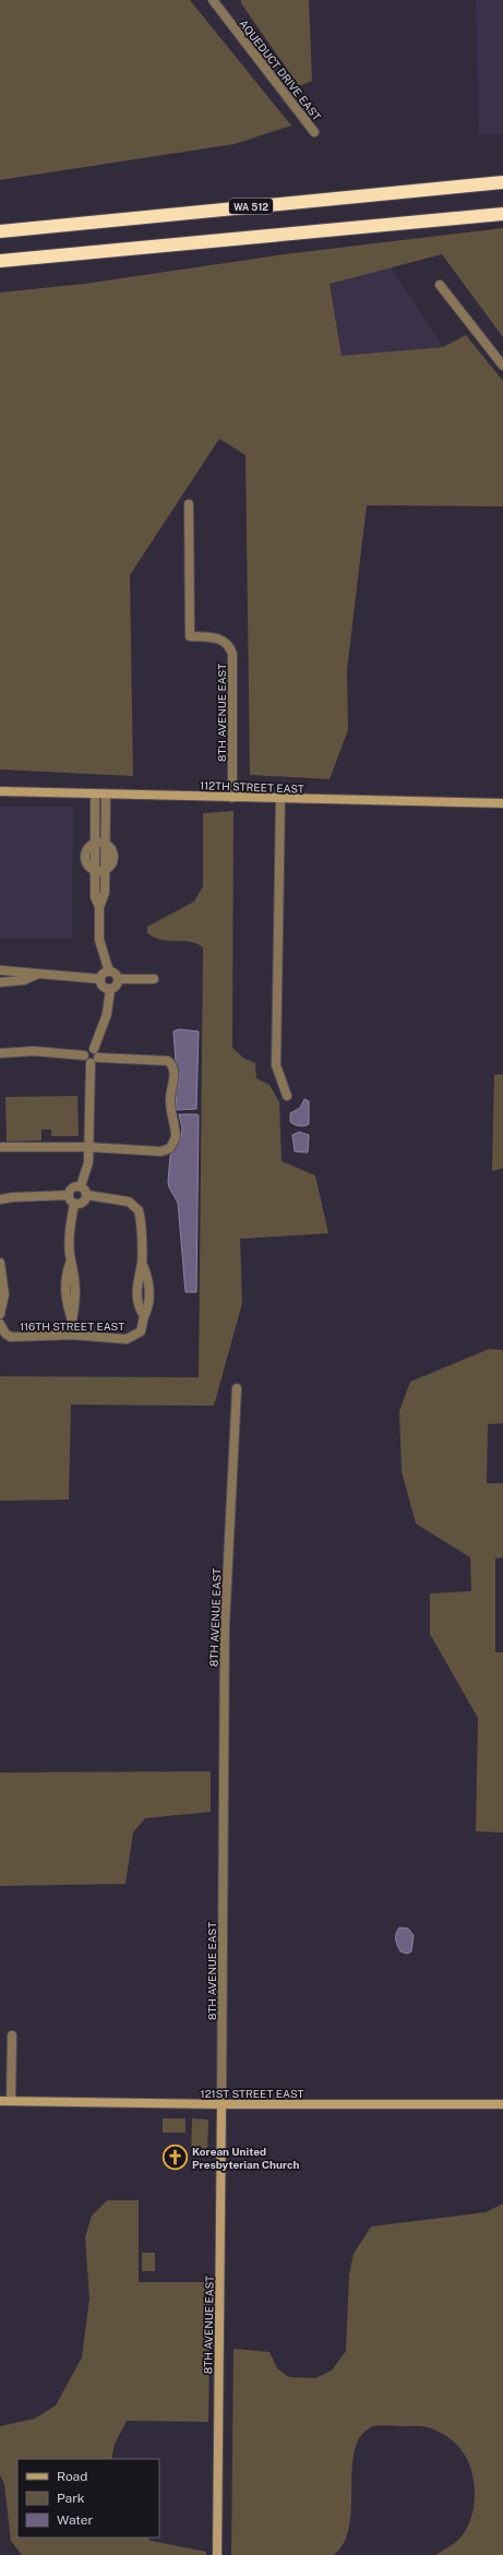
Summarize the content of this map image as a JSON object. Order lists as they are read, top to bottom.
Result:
{
  "streets": {
    "highway": ["WA 512"],
    "street": [
      "AQUEDUCT DRIVE EAST",
      "8TH AVENUE EAST",
      "112TH STREET EAST",
      "116TH STREET EAST",
      "121ST STREET EAST"
    ]
  },
  "crossings": [
    ["8TH AVENUE EAST", "112TH STREET EAST"],
    ["8TH AVENUE EAST", "121ST STREET EAST"]
  ],
  "places": {
    "church": ["Korean United Presbyterian Church"]
  },
  "legend": ["Road", "Park", "Water"]
}
